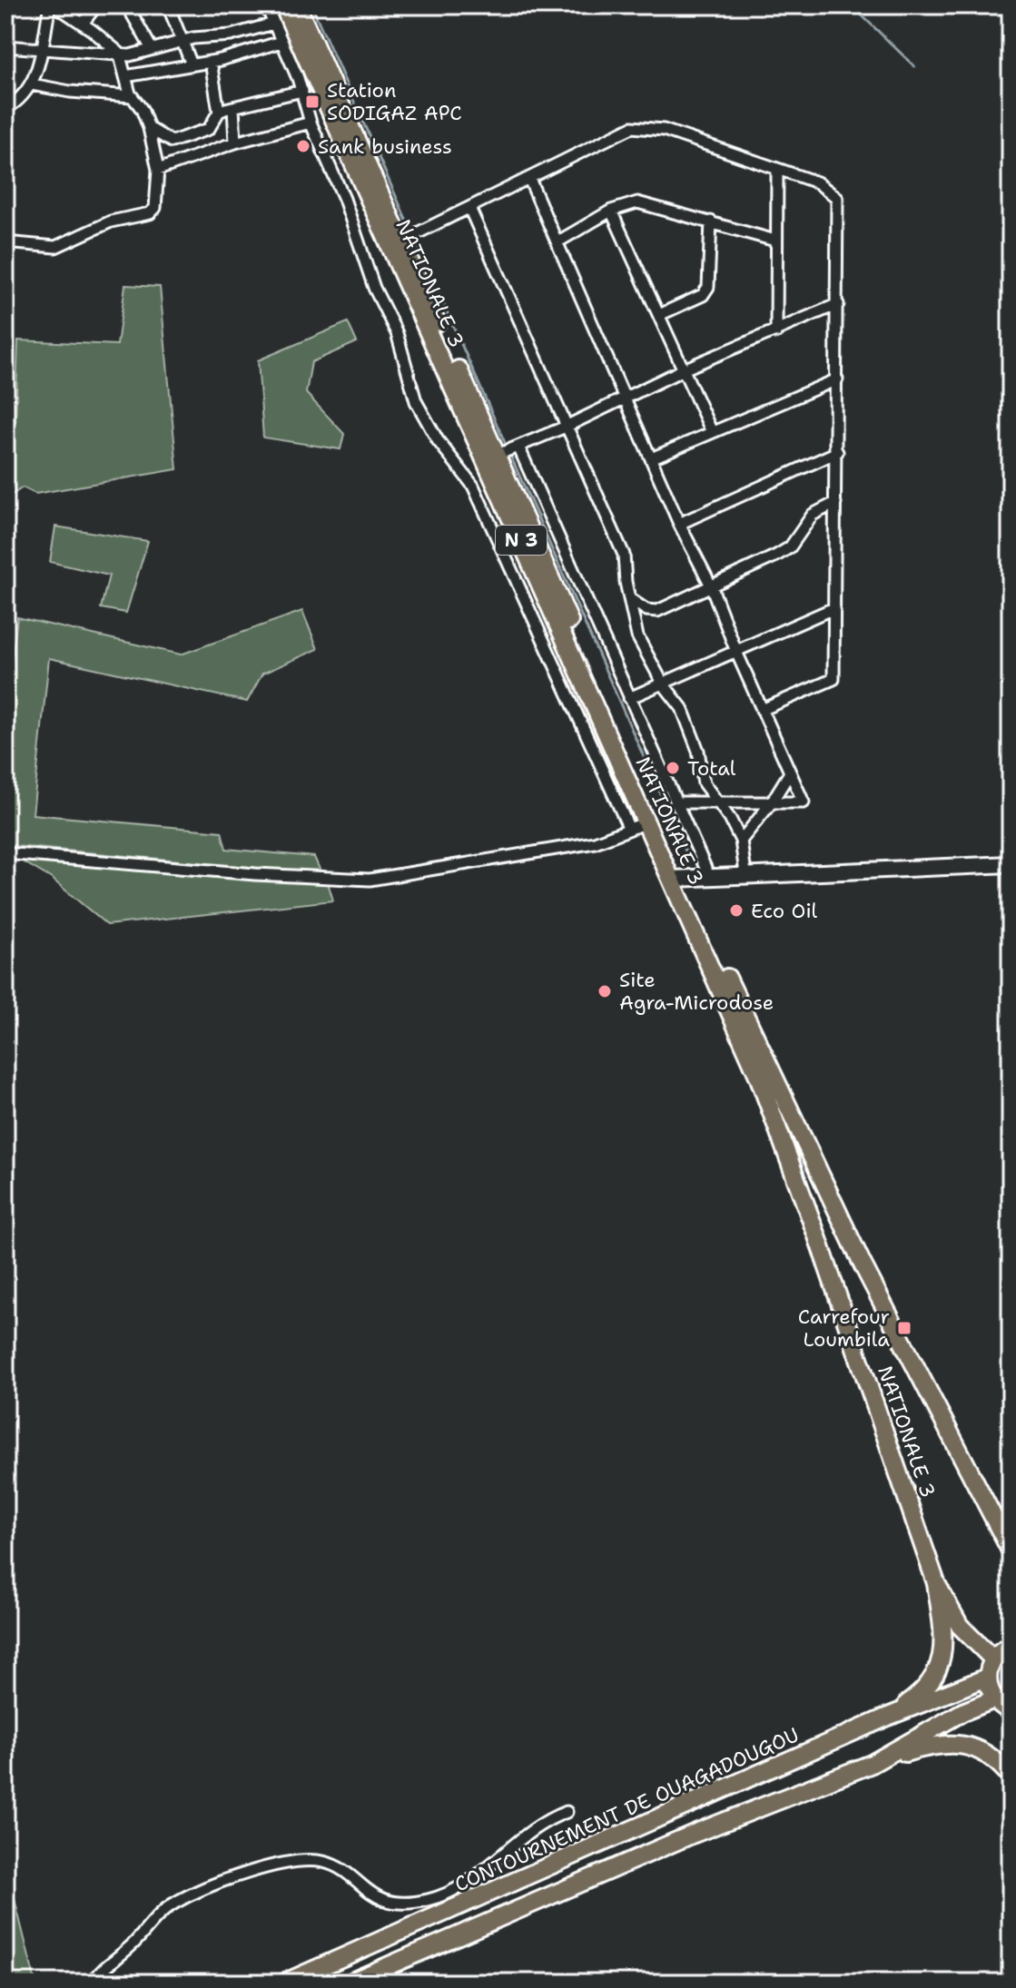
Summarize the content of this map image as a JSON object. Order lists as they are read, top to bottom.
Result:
{
  "streets": {
    "main road": ["NATIONALE 3", "N 3", "CONTOURNEMENT DE OUAGADOUGOU"]
  },
  "places": {
    "transit": ["Station SODIGAZ APC", "Carrefour Loumbila"],
    "other": [
      "Sank business",
      "Total",
      "Eco Oil",
      "Site Agra-Microdose"
    ]
  }
}
